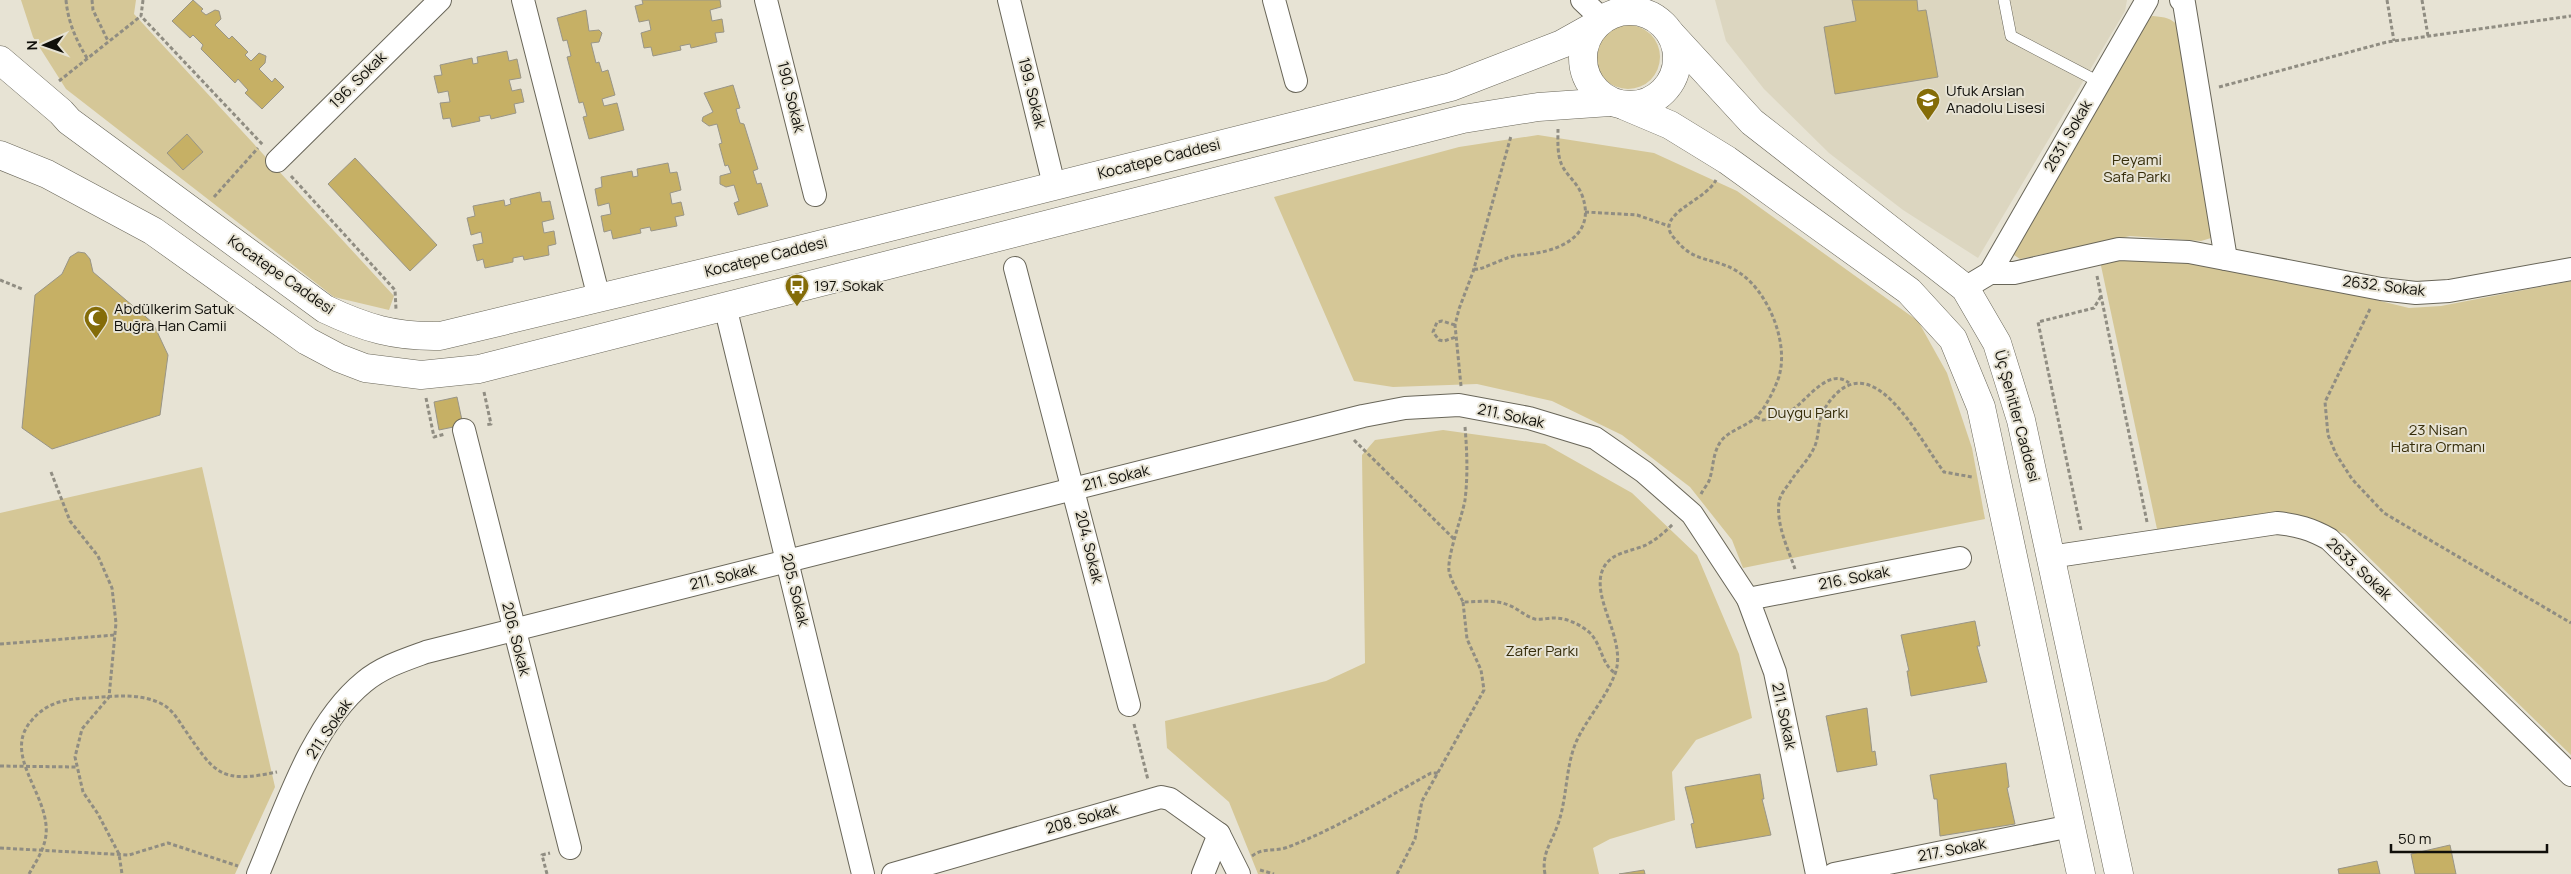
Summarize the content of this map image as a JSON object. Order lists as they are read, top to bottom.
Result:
{
  "streets": {
    "main road": ["Kocatepe Caddesi", "Üç Şehitler Caddesi"],
    "street": [
      "196. Sokak",
      "199. Sokak",
      "190. Sokak",
      "2631. Sokak",
      "2632. Sokak",
      "211. Sokak",
      "204. Sokak",
      "2633. Sokak",
      "216. Sokak",
      "205. Sokak",
      "206. Sokak",
      "208. Sokak",
      "217. Sokak"
    ]
  },
  "crossings": [
    ["199. Sokak", "Kocatepe Caddesi"],
    ["2631. Sokak", "2632. Sokak"],
    ["Kocatepe Caddesi", "Üç Şehitler Caddesi"],
    ["2632. Sokak", "Üç Şehitler Caddesi"],
    ["211. Sokak", "204. Sokak"],
    ["211. Sokak", "216. Sokak"],
    ["211. Sokak", "205. Sokak"],
    ["211. Sokak", "206. Sokak"],
    ["Üç Şehitler Caddesi", "2633. Sokak"]
  ],
  "parks": [
    "Peyami Safa Parkı",
    "Duygu Parkı",
    "23 Nisan Hatıra Ormanı",
    "Zafer Parkı"
  ],
  "places": {
    "school or university": ["Ufuk Arslan Anadolu Lisesi"],
    "bus stop": ["197. Sokak"],
    "mosque": ["Abdülkerim Satuk Buğra Han Camii"]
  },
  "scale_bar": "50 m",
  "north": "left"
}
